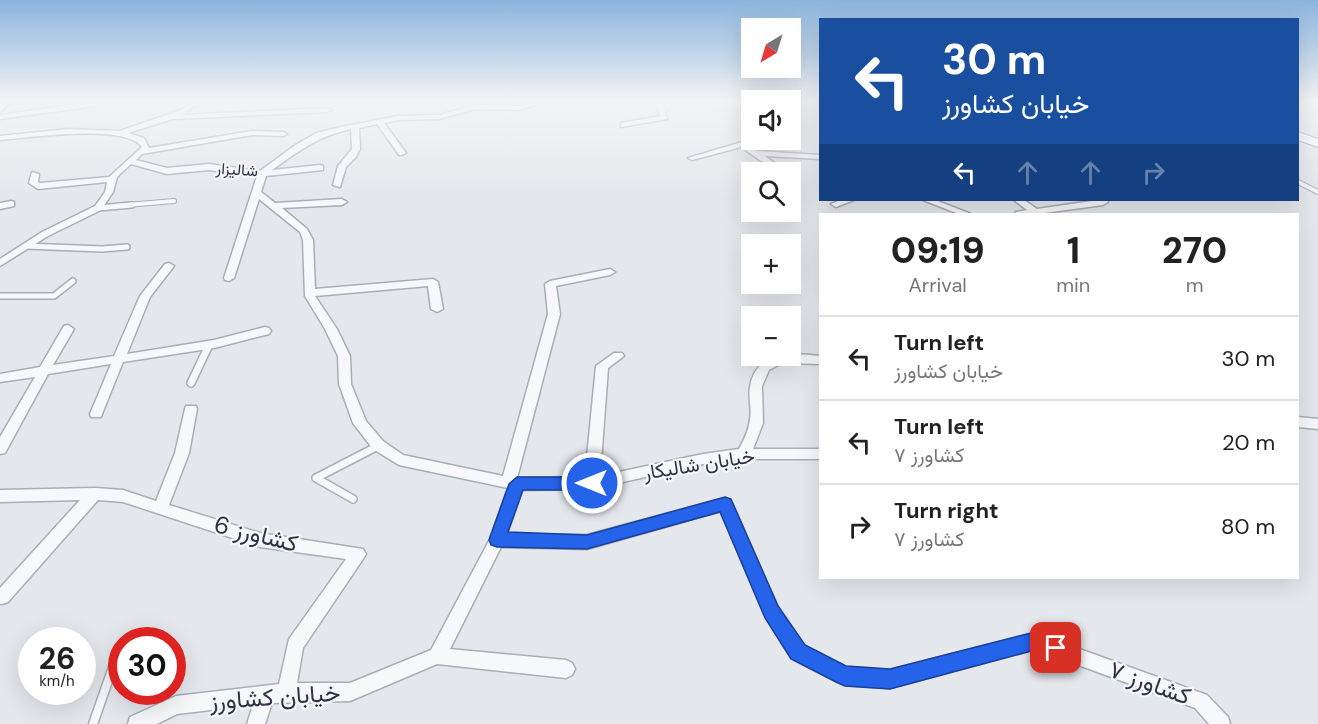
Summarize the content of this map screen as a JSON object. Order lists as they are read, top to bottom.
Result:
{
  "streets": {
    "street": [
      "شالیزار",
      "خیابان شالیکار",
      "کشاورز 6",
      "کشاورز ۷",
      "خیابان کشاورز"
    ]
  },
  "crossings": [
    ["کشاورز 6", "خیابان کشاورز"]
  ],
  "north": "bottom left",
  "page": {
    "map_buttons": ["+", "−"],
    "turn": ["30 m", "خیابان کشاورز"],
    "eta": [
      "09:19",
      "Arrival",
      "1",
      "min",
      "270",
      "m"
    ],
    "list": [
      {
        "name": "Turn left",
        "note": "خیابان کشاورز",
        "value": "30 m"
      },
      {
        "name": "Turn left",
        "note": "کشاورز ۷",
        "value": "20 m"
      },
      {
        "name": "Turn right",
        "note": "کشاورز ۷",
        "value": "80 m"
      }
    ],
    "speed": "26 km/h",
    "limit": "30"
  }
}
